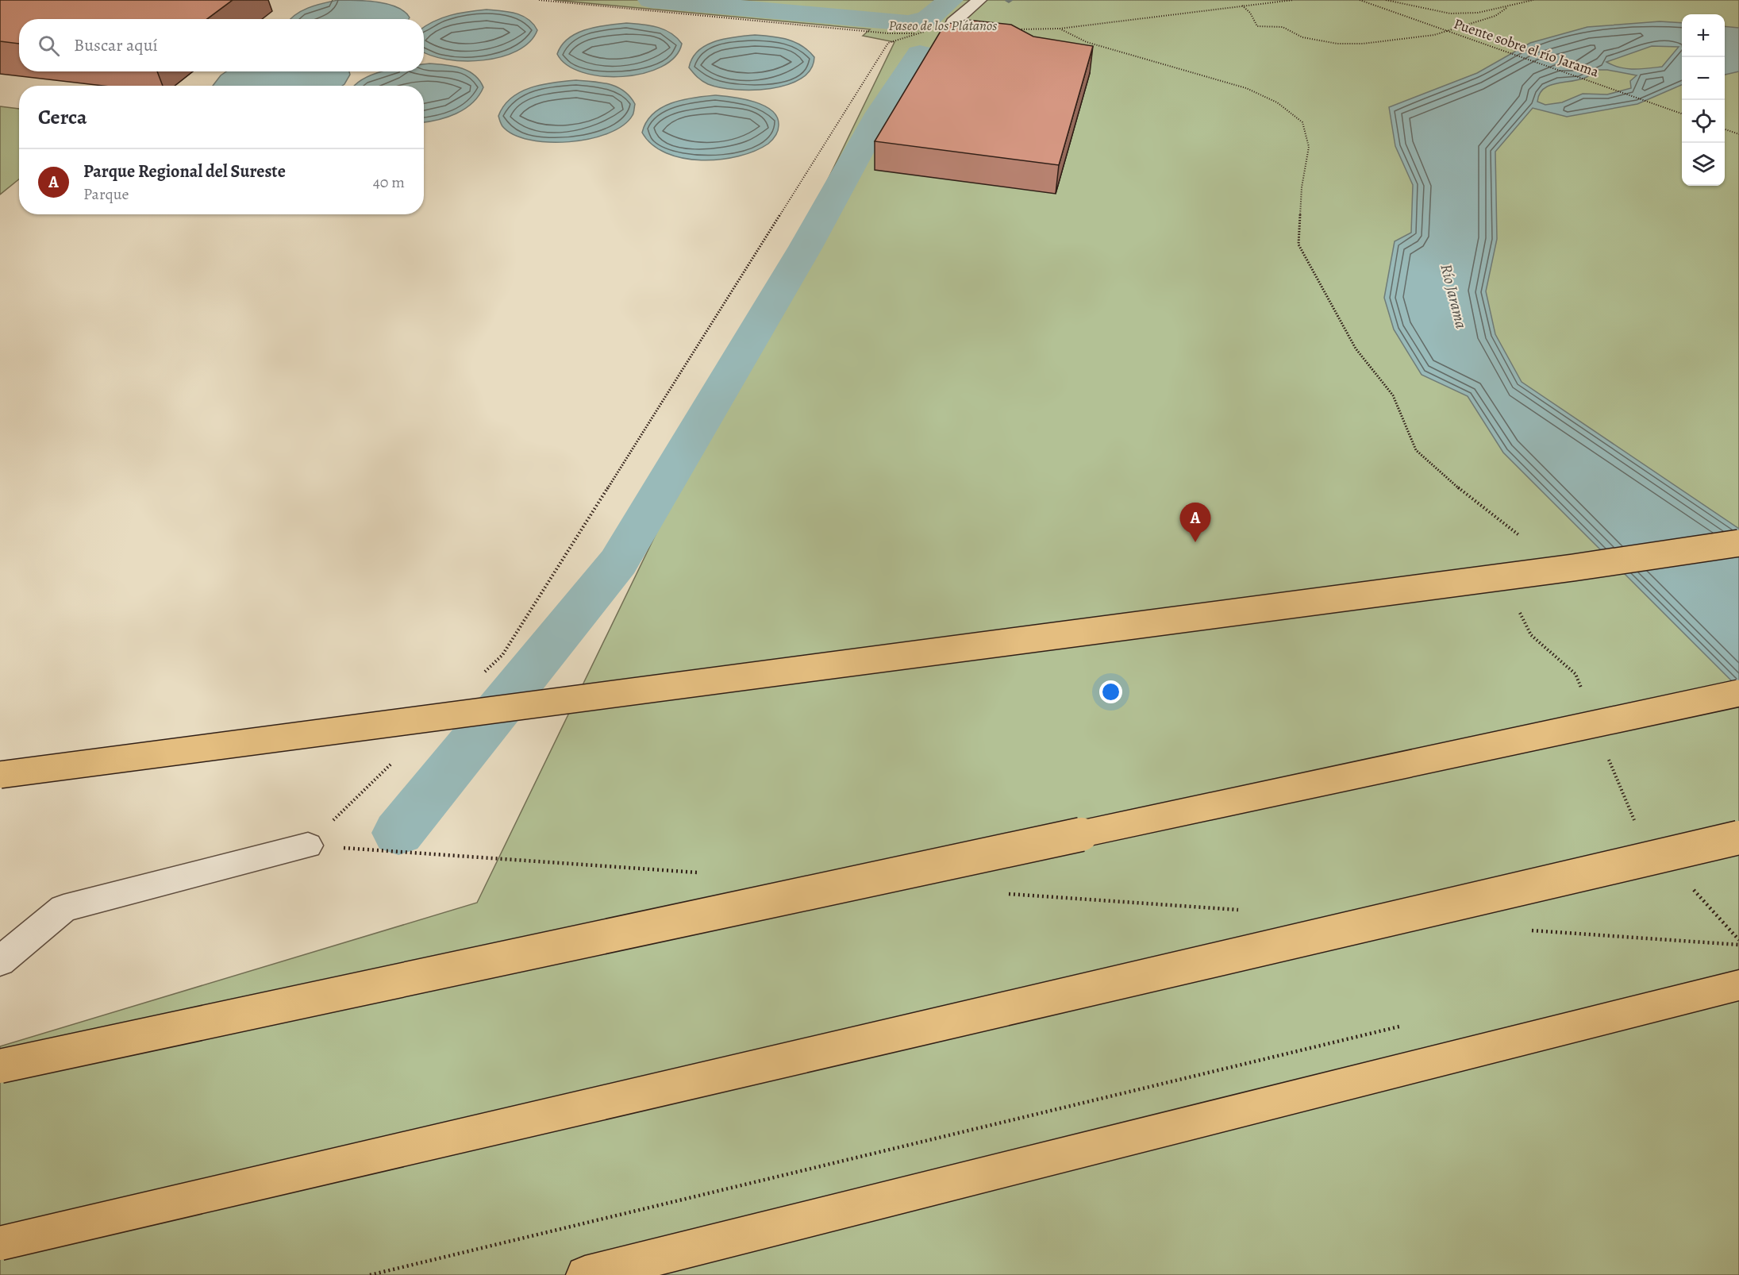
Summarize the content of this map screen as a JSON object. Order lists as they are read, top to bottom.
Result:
{
  "streets": {
    "path": ["Puente sobre el río Jarama"]
  },
  "water": ["Río Jarama"],
  "parks": ["Paseo de los Plátanos"],
  "page": {
    "map_buttons": ["+", "−"],
    "search": "Buscar aquí",
    "heading": "Cerca",
    "list": [
      {
        "mark": "A",
        "name": "Parque Regional del Sureste",
        "note": "Parque",
        "value": "40 m"
      }
    ],
    "pins": "A"
  }
}
